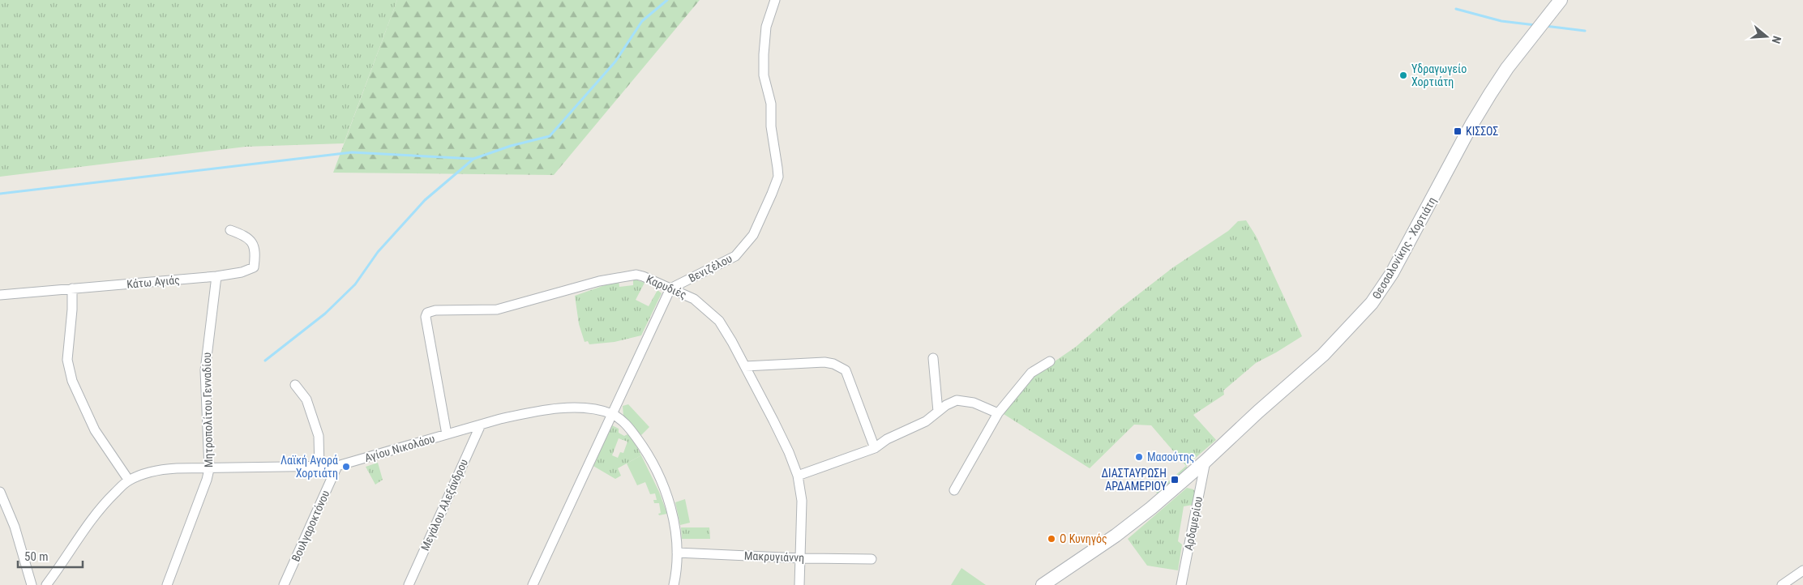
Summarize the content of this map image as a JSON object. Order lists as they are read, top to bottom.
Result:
{
  "streets": {
    "street": [
      "Θεσσαλονίκης - Χορτιάτη",
      "Βενιζέλου",
      "Κάτω Αγιάς",
      "Καρυδιές",
      "Μητροπολίτου Γενναδίου",
      "Αγίου Νικολάου",
      "Μεγάλου Αλεξάνδρου",
      "Αρδαμερίου",
      "Βουλγαροκτόνου",
      "Μακρυγιάννη"
    ]
  },
  "crossings": [
    ["Θεσσαλονίκης - Χορτιάτη", "Αρδαμερίου"],
    ["Βενιζέλου", "Καρυδιές"],
    ["Κάτω Αγιάς", "Μητροπολίτου Γενναδίου"],
    ["Καρυδιές", "Αγίου Νικολάου"],
    ["Καρυδιές", "Μακρυγιάννη"],
    ["Μητροπολίτου Γενναδίου", "Αγίου Νικολάου"],
    ["Αγίου Νικολάου", "Μεγάλου Αλεξάνδρου"],
    ["Αγίου Νικολάου", "Βουλγαροκτόνου"],
    ["Αγίου Νικολάου", "Μακρυγιάννη"]
  ],
  "places": {
    "other": [
      "Υδραγωγείο Χορτιάτη",
      "Μασούτης",
      "Λαϊκή Αγορά Χορτιάτη",
      "Ο Κυνηγός"
    ],
    "transit": ["ΚΙΣΣΟΣ", "ΔΙΑΣΤΑΥΡΩΣΗ ΑΡΔΑΜΕΡΙΟΥ"]
  },
  "scale_bar": "50 m",
  "north": "right"
}
